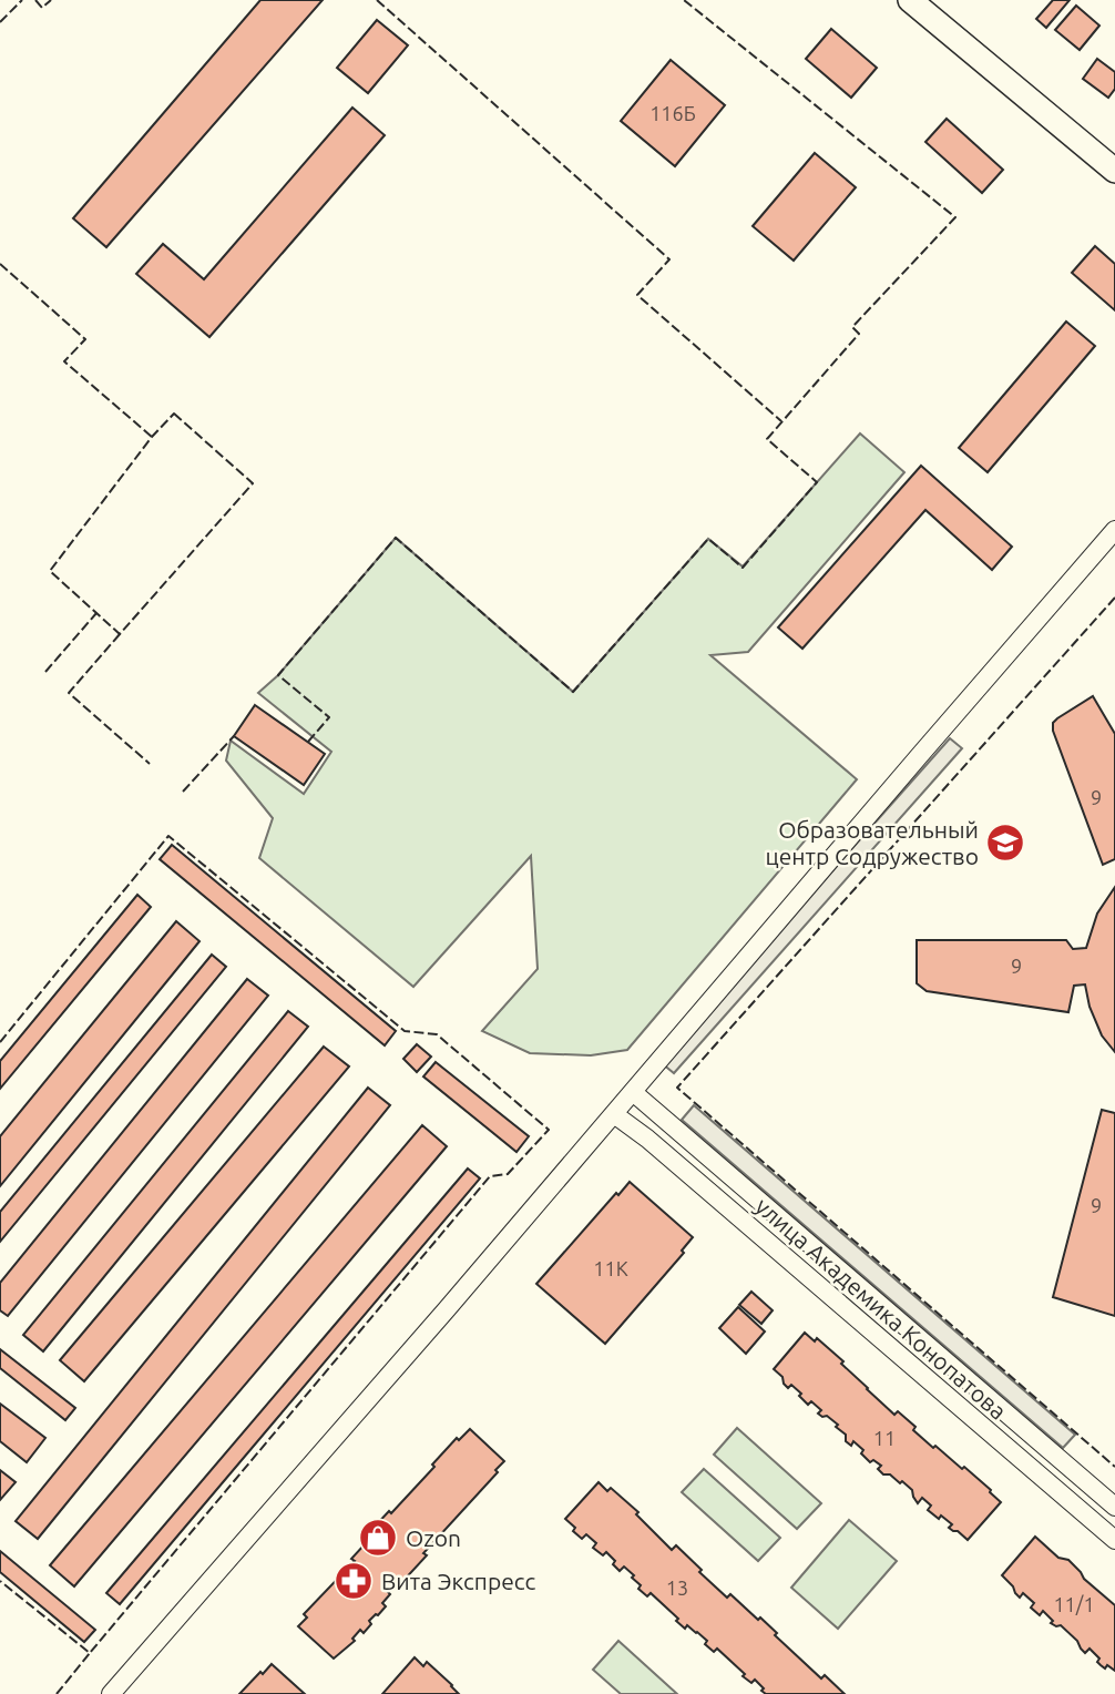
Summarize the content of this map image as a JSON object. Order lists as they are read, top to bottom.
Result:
{
  "streets": {
    "street": ["улица Академика Конопатова"]
  },
  "places": {
    "school or university": ["Образовательный центр Содружество"],
    "shop": ["Ozon"],
    "pharmacy": ["Вита Экспресс"]
  },
  "house_numbers": [
    "116Б",
    "9",
    "9",
    "9",
    "11К",
    "11",
    "13",
    "11/1"
  ]
}
